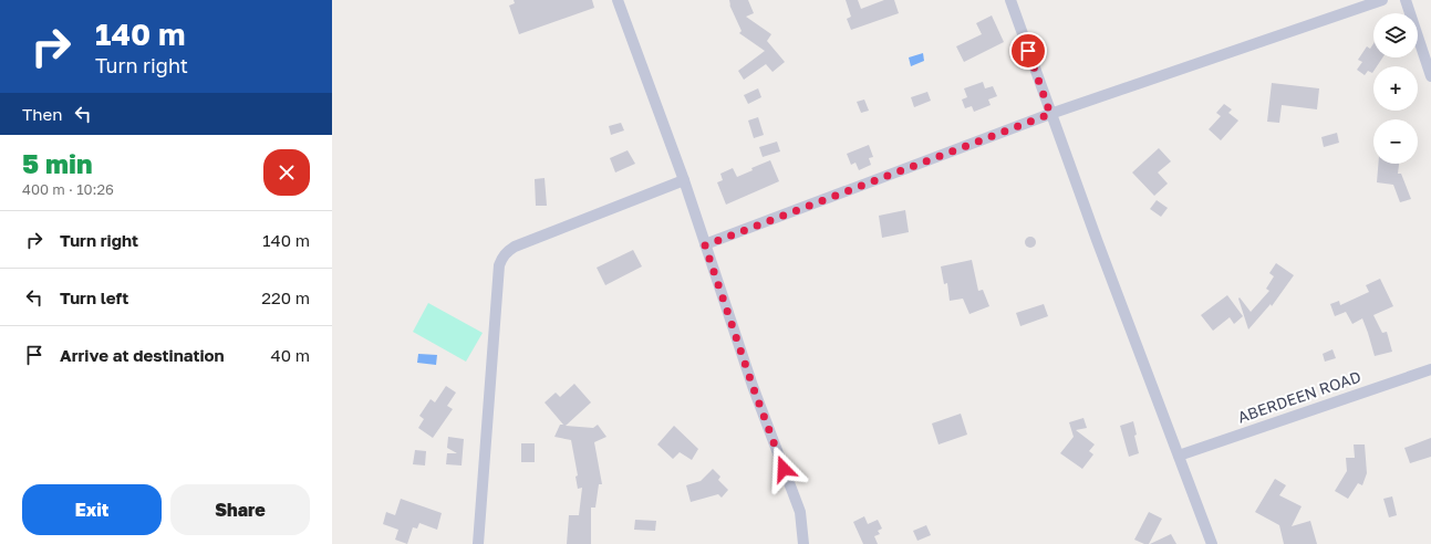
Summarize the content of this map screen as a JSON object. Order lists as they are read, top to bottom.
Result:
{
  "streets": {
    "street": ["ABERDEEN ROAD"]
  },
  "page": {
    "turn": ["140 m", "Turn right"],
    "map_buttons": ["+", "−"],
    "then": "Then",
    "heading": ["5 min", "400 m · 10:26"],
    "list": [
      {
        "name": "Turn right",
        "value": "140 m"
      },
      {
        "name": "Turn left",
        "value": "220 m"
      },
      {
        "name": "Arrive at destination",
        "value": "40 m"
      }
    ],
    "buttons": ["Exit", "Share"]
  }
}
